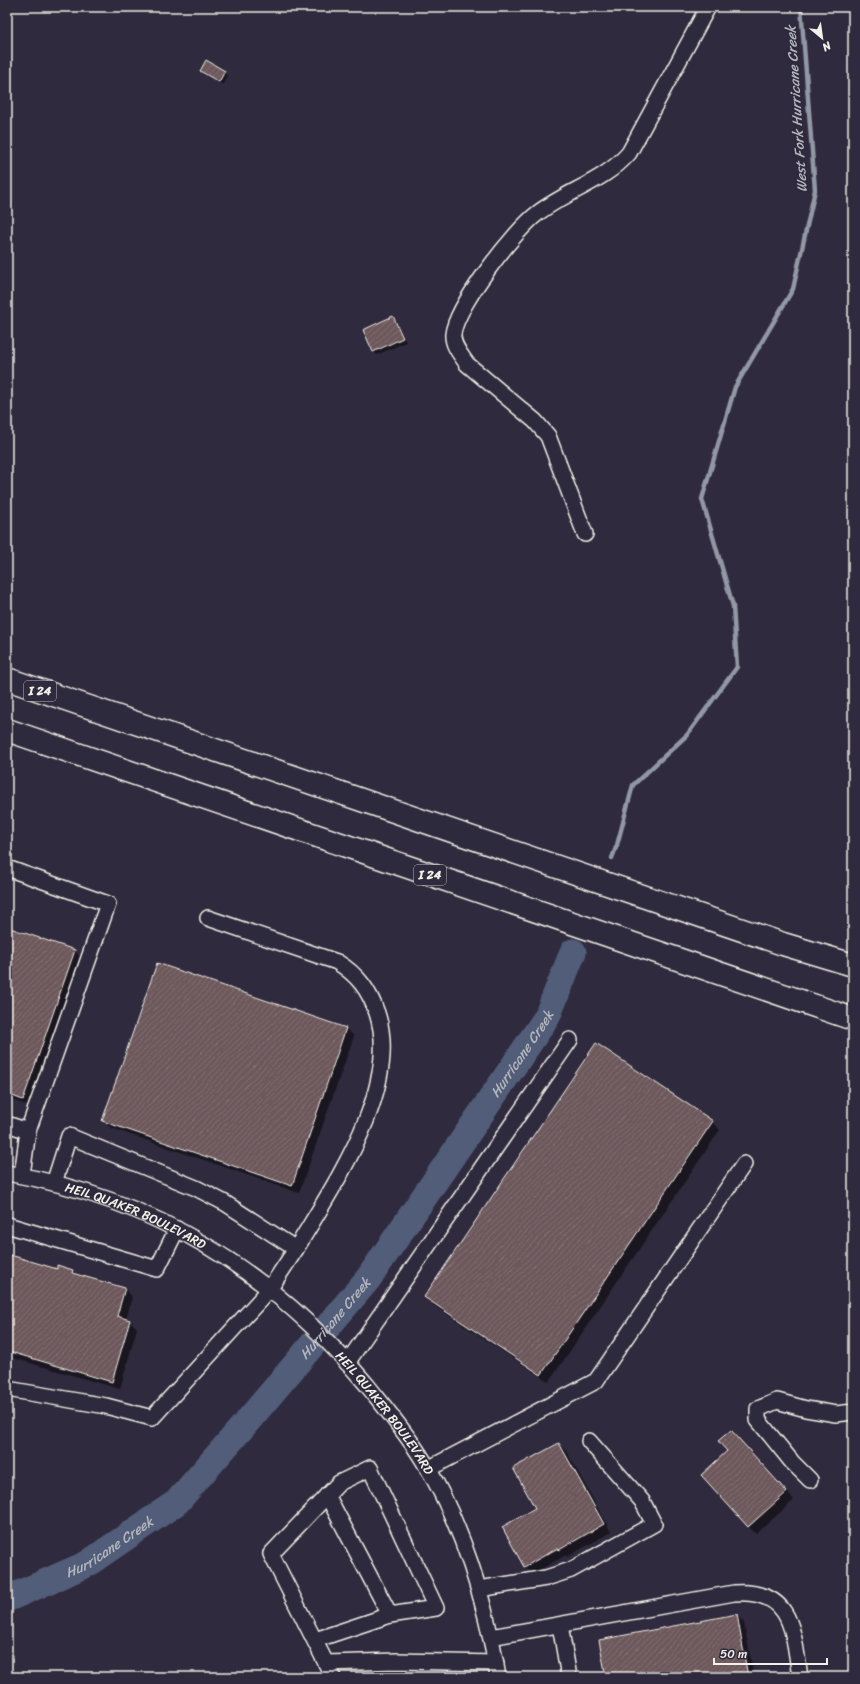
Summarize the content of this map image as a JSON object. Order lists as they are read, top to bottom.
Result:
{
  "streets": {
    "highway": ["I 24"],
    "street": ["HEIL QUAKER BOULEVARD"]
  },
  "water": ["West Fork Hurricane Creek", "Hurricane Creek"],
  "scale_bar": "50 m",
  "north": "bottom right"
}
